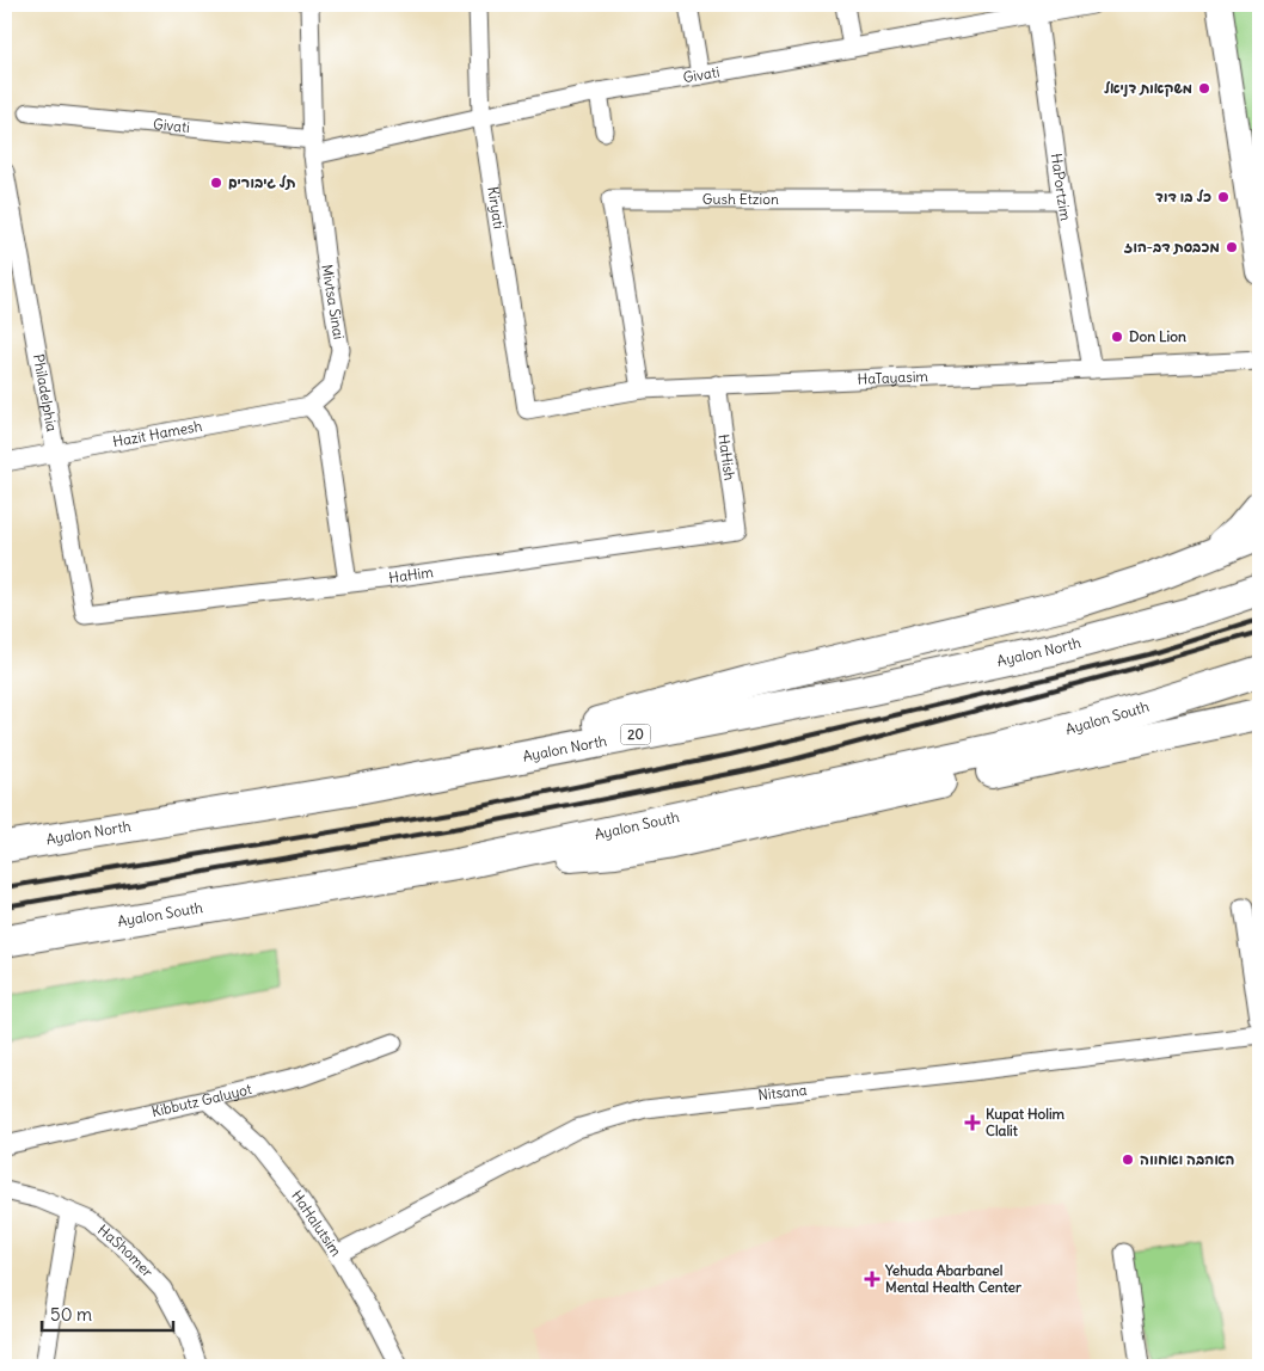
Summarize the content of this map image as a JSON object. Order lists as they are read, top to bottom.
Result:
{
  "streets": {
    "highway": ["Ayalon North", "Ayalon South", "20"],
    "street": [
      "Givati",
      "HaPortzim",
      "Gush Etzion",
      "Kiryati",
      "Mivtsa Sinai",
      "HaTayasim",
      "Philadelphia",
      "Hazit Hamesh",
      "HaHish",
      "HaHim",
      "Nitsana",
      "Kibbutz Galuyot",
      "HaHalutsim",
      "HaShomer"
    ]
  },
  "crossings": [
    ["Givati", "HaPortzim"],
    ["Givati", "Kiryati"],
    ["Givati", "Mivtsa Sinai"],
    ["HaPortzim", "Gush Etzion"],
    ["HaPortzim", "HaTayasim"],
    ["Gush Etzion", "HaTayasim"],
    ["Kiryati", "HaTayasim"],
    ["Mivtsa Sinai", "Hazit Hamesh"],
    ["HaTayasim", "HaHish"],
    ["Philadelphia", "Hazit Hamesh"],
    ["Philadelphia", "HaHim"],
    ["HaHish", "HaHim"],
    ["Nitsana", "HaHalutsim"],
    ["Kibbutz Galuyot", "HaHalutsim"]
  ],
  "places": {
    "other": [
      "משקאות דניאל",
      "תל גיבורים",
      "כל בו דוד",
      "מכבסת דב-הוז",
      "Don Lion",
      "האהבה ואחווה"
    ],
    "health": ["Kupat Holim Clalit", "Yehuda Abarbanel Mental Health Center"]
  },
  "scale_bar": "50 m"
}
